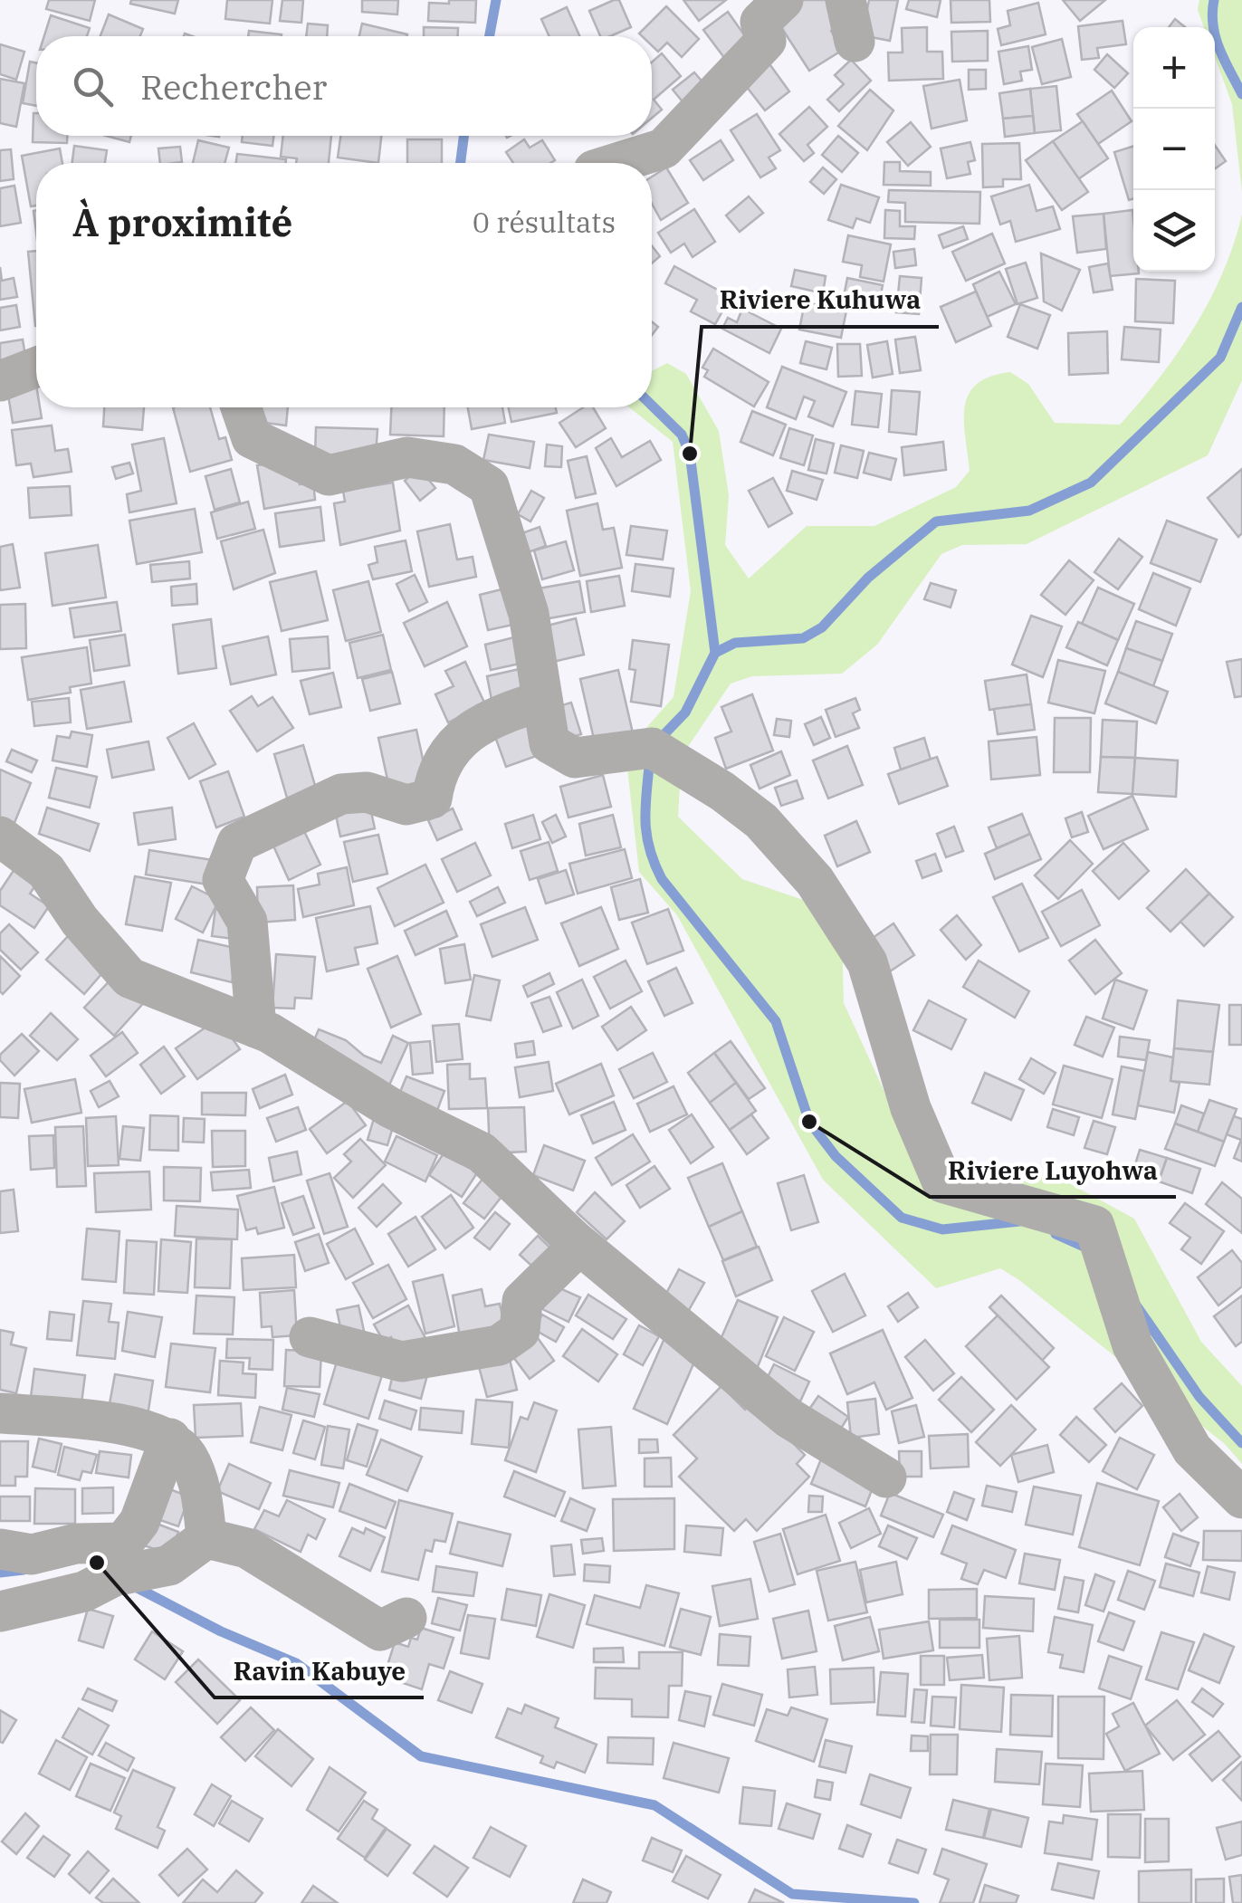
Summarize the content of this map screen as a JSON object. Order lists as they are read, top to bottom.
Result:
{
  "places": ["Riviere Kuhuwa", "Riviere Luyohwa", "Ravin Kabuye"],
  "page": {
    "map_buttons": ["+", "−"],
    "search": "Rechercher",
    "heading": ["À proximité", "0 résultats"]
  }
}
